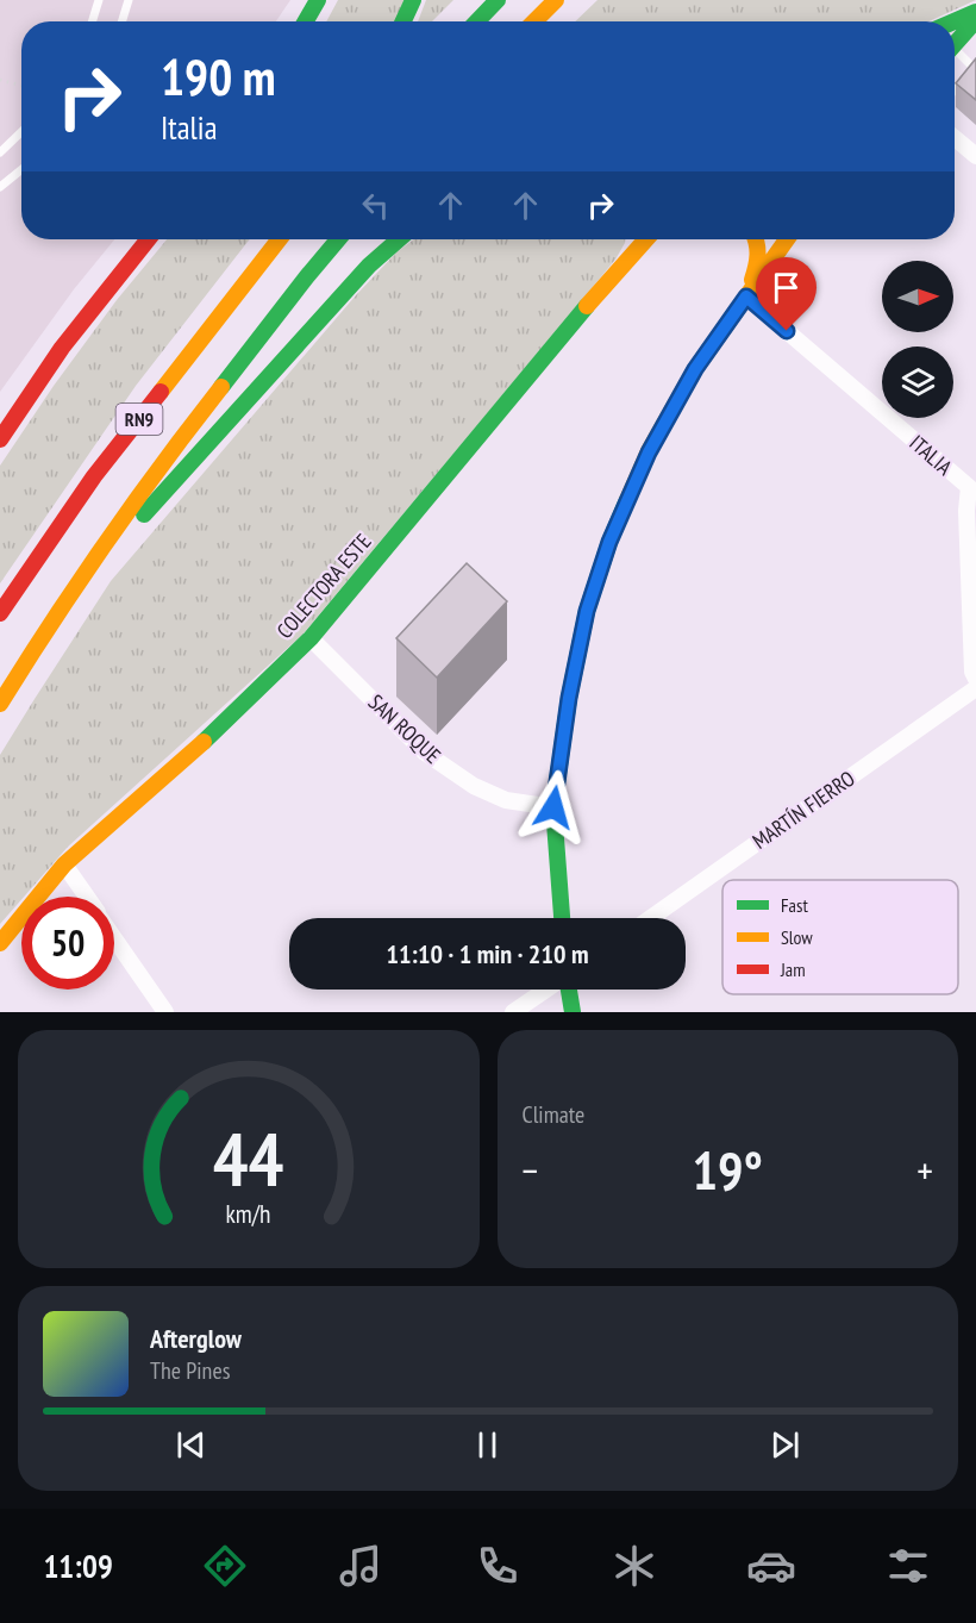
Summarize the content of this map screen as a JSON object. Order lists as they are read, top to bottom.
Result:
{
  "streets": {
    "main road": ["RN9", "COLECTORA ESTE"],
    "street": ["ITALIA", "SAN ROQUE", "MARTÍN FIERRO"]
  },
  "crossings": [
    ["COLECTORA ESTE", "SAN ROQUE"]
  ],
  "legend": ["Fast", "Slow", "Jam"],
  "north": "right",
  "page": {
    "turn": ["190 m", "Italia"],
    "limit": "50",
    "trip": "11:10 · 1 min · 210 m",
    "tile": "Climate",
    "heat": ["−", "19°", "+"],
    "song": ["Afterglow", "The Pines"],
    "tabs": "11:09",
    "gauge": ["44", "km/h"]
  }
}
